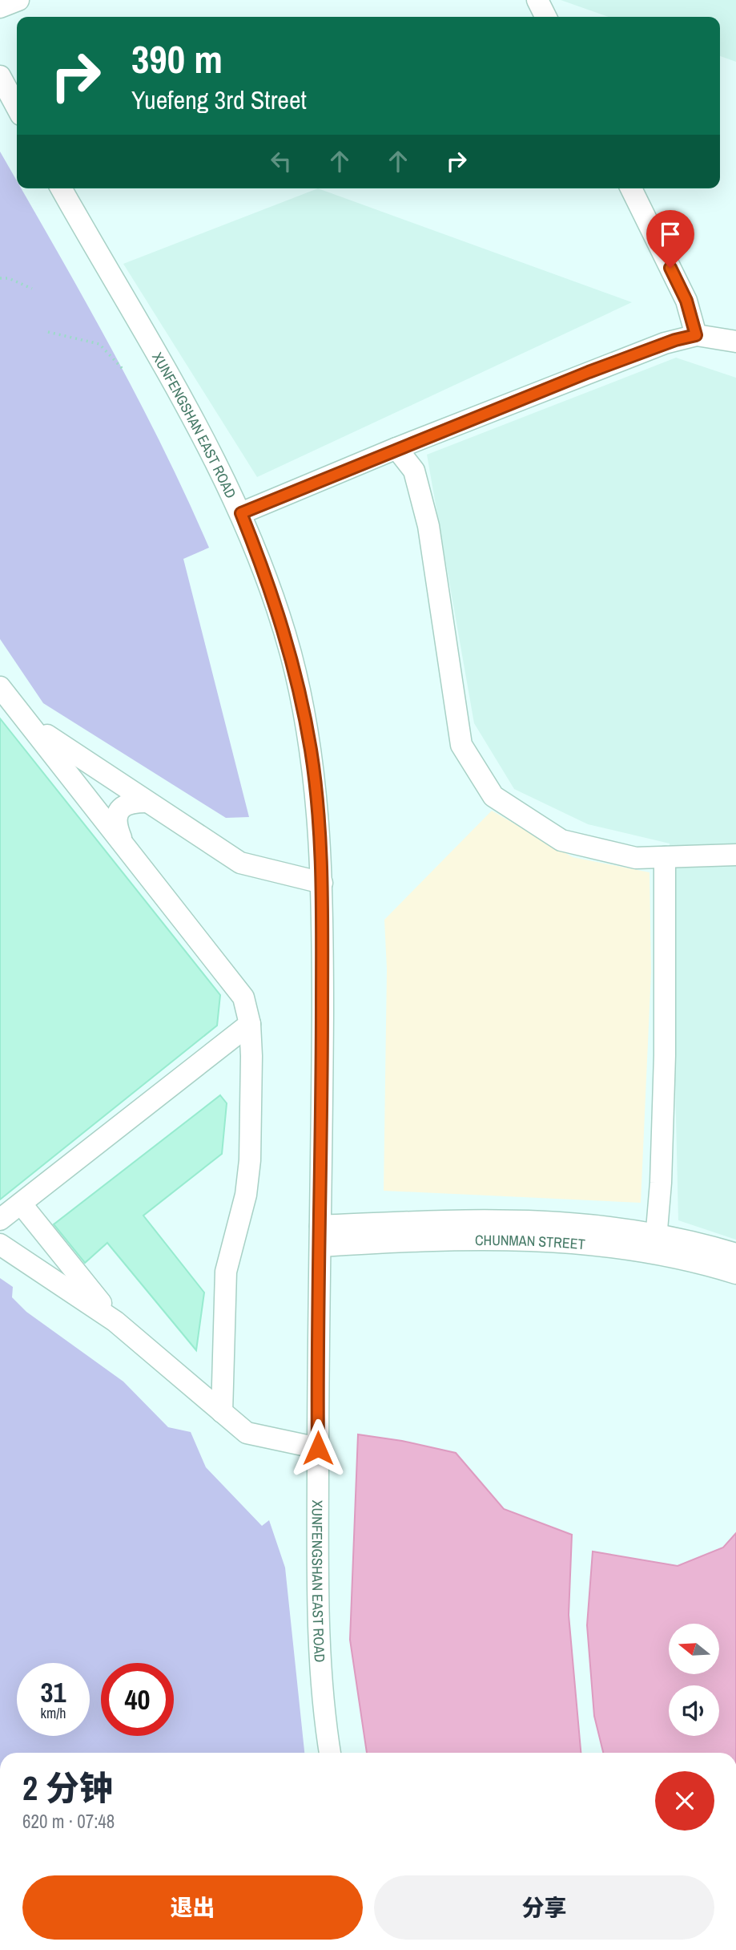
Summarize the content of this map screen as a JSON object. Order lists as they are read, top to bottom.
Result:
{
  "streets": {
    "street": ["XUNFENGSHAN EAST ROAD", "CHUNMAN STREET"]
  },
  "crossings": [
    ["XUNFENGSHAN EAST ROAD", "CHUNMAN STREET"]
  ],
  "north": "left",
  "page": {
    "turn": ["390 m", "Yuefeng 3rd Street"],
    "speed": "31 km/h",
    "limit": "40",
    "heading": ["2 分钟", "620 m · 07:48"],
    "buttons": ["退出", "分享"]
  }
}
